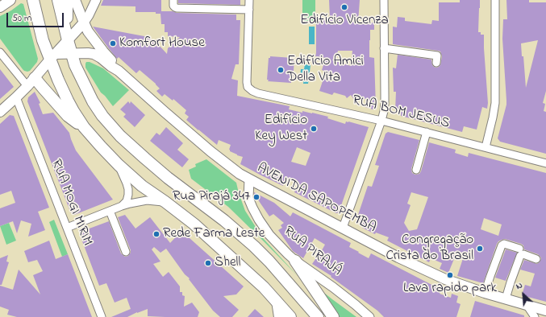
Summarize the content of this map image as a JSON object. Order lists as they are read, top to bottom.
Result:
{
  "streets": {
    "main road": ["AVENIDA SAPOPEMBA"],
    "street": ["RUA BOM JESUS", "RUA MOGI MIRIM", "RUA PIRAJÁ"]
  },
  "crossings": [
    ["AVENIDA SAPOPEMBA", "RUA PIRAJÁ"]
  ],
  "places": [
    "Edifício Vicenza",
    "Komfort House",
    "Edifício Amici Della Vita",
    "Edifício Key West",
    "Rua Pirajá 347",
    "Rede Farma Leste",
    "Congregação Crista do Brasil",
    "Shell",
    "Lava rapido park"
  ],
  "scale_bar": "50 m",
  "north": "top left"
}
